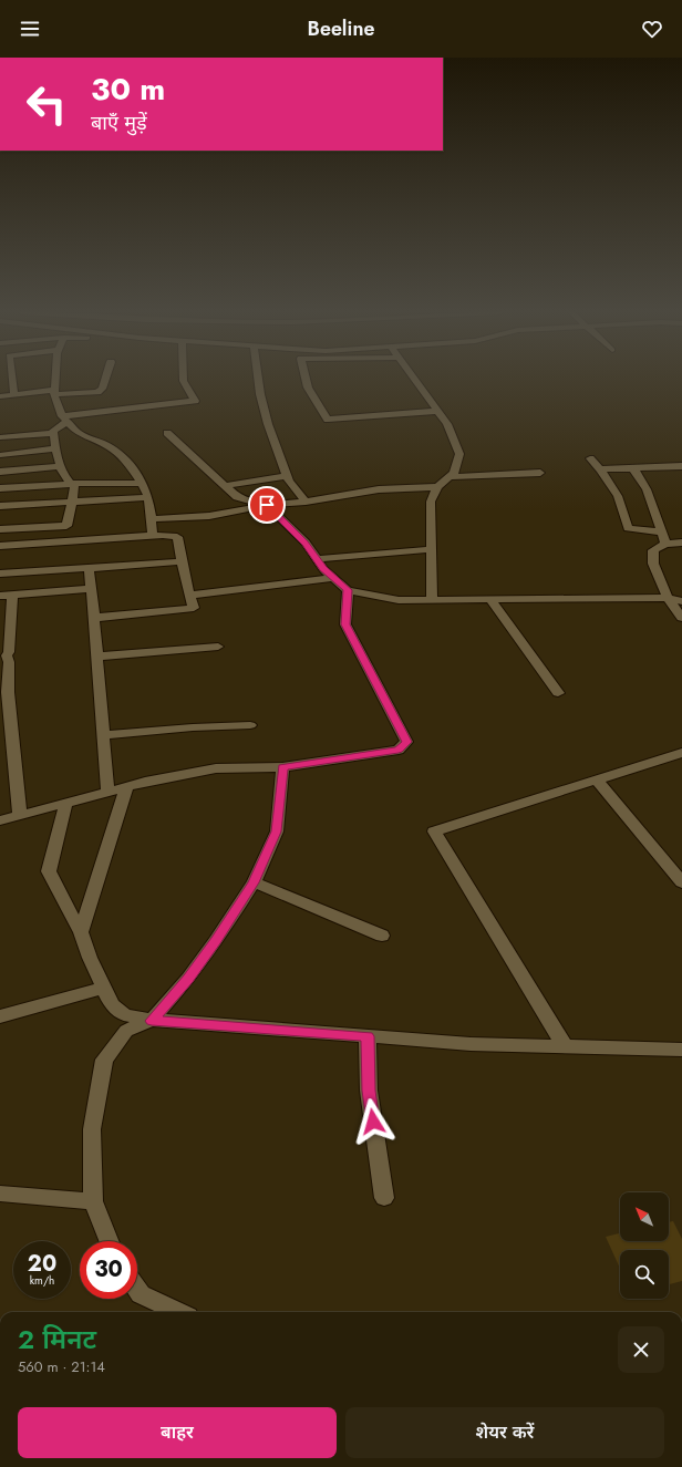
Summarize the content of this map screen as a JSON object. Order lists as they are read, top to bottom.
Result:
{
  "north": "top left",
  "page": {
    "header": "Beeline",
    "turn": ["30 m", "बाएँ मुड़ें"],
    "speed": "20 km/h",
    "limit": "30",
    "heading": ["2 मिनट", "560 m · 21:14"],
    "buttons": ["बाहर", "शेयर करें"]
  }
}
